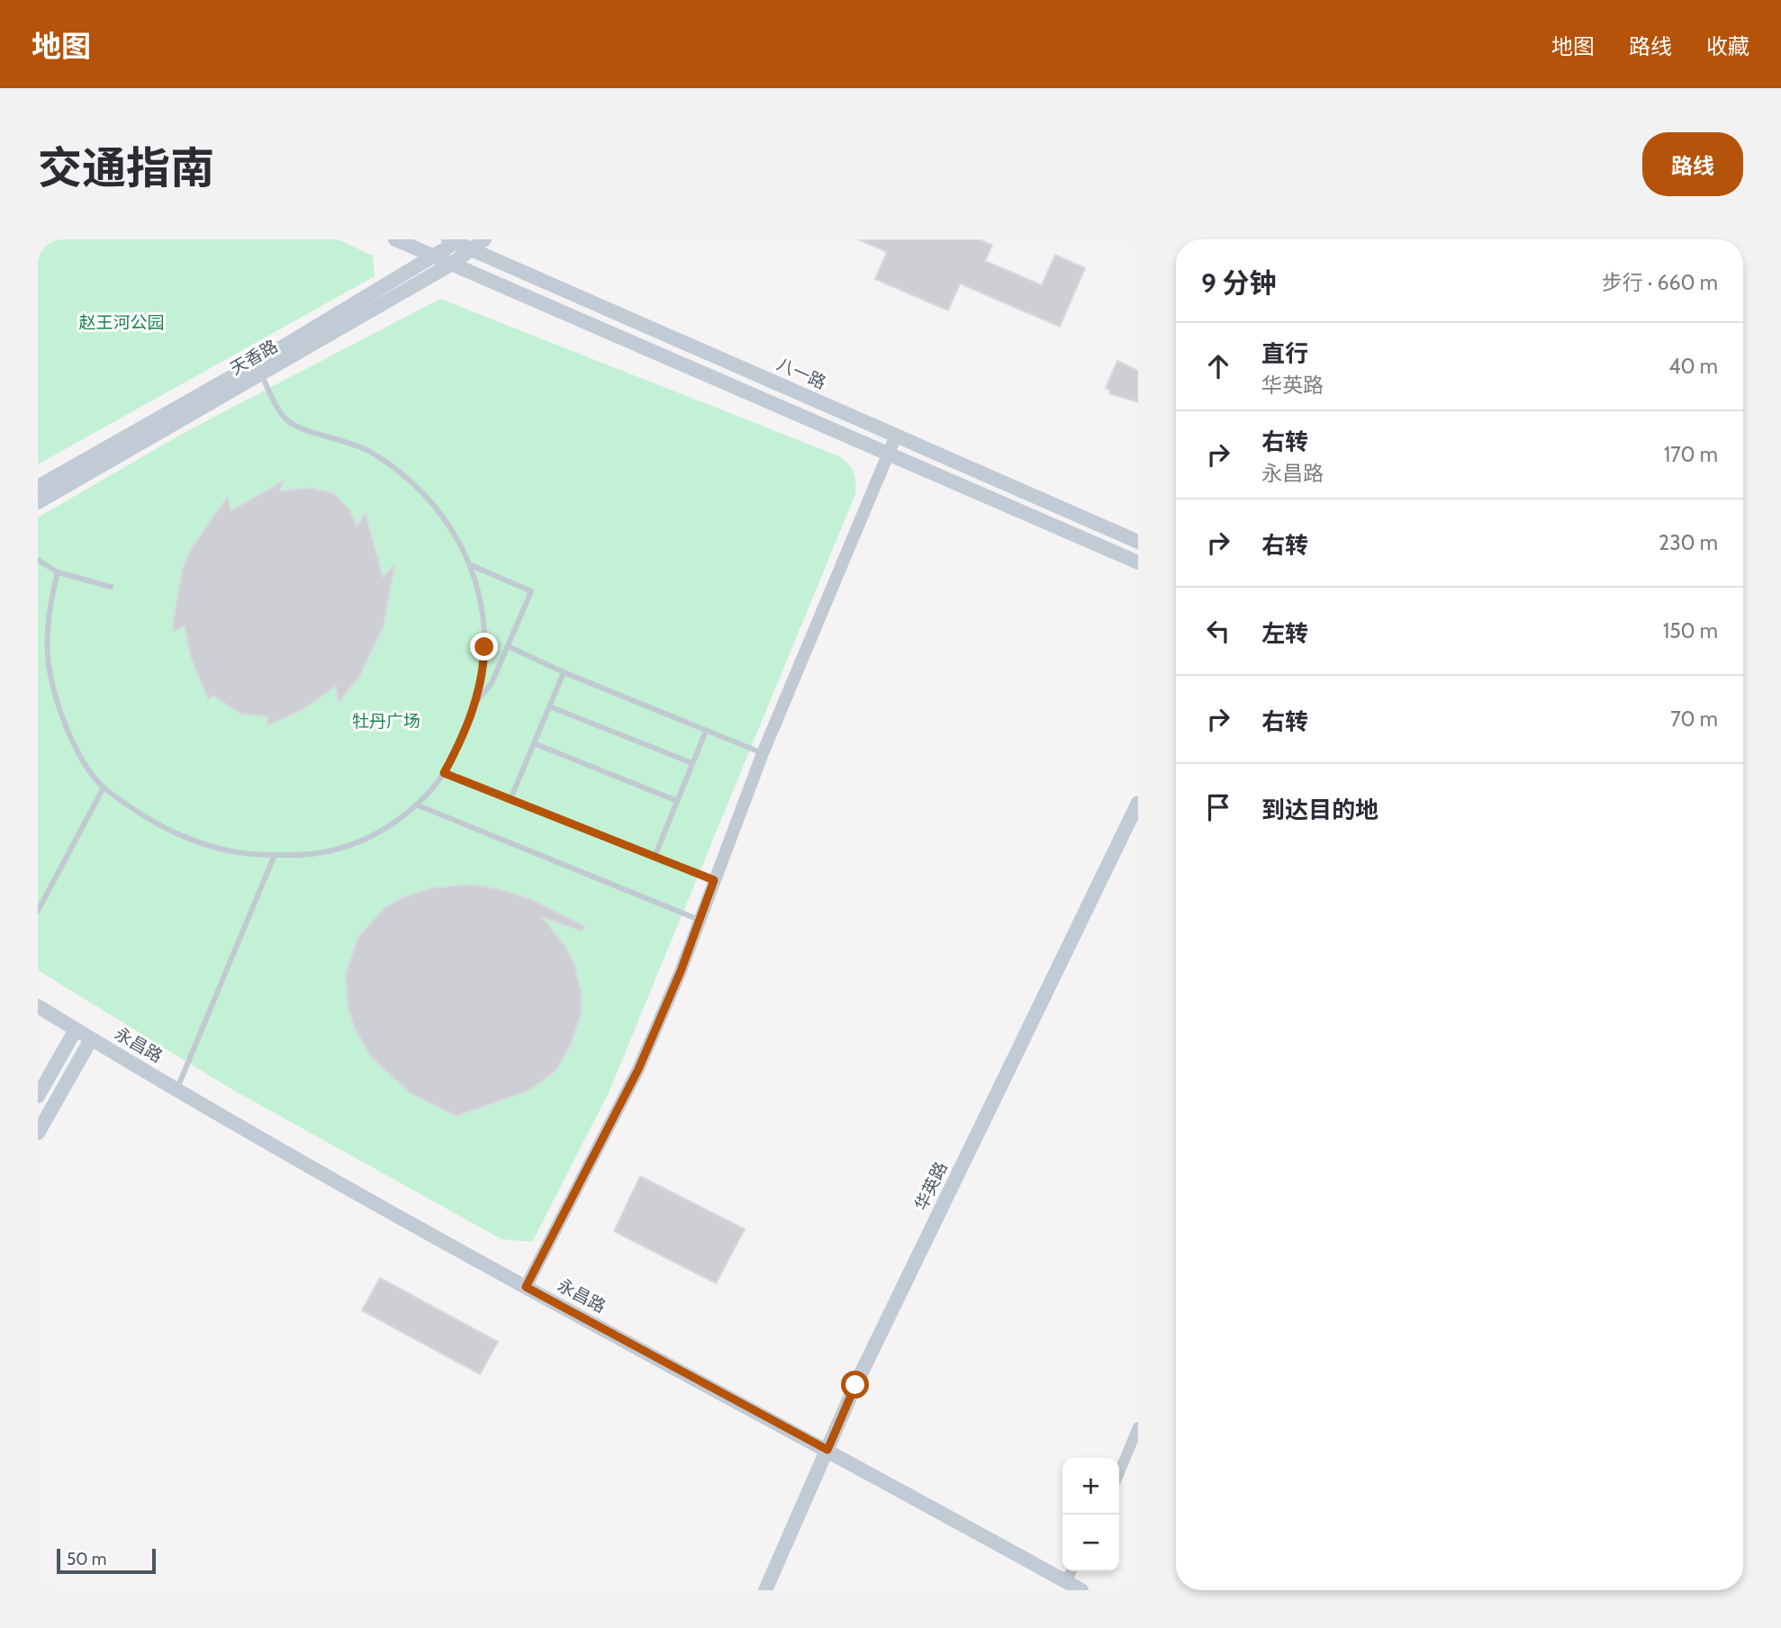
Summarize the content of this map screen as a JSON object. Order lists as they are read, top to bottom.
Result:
{
  "streets": {
    "main road": [
      "天香路",
      "八一路",
      "永昌路",
      "华英路"
    ]
  },
  "crossings": [
    ["天香路", "八一路"],
    ["永昌路", "华英路"]
  ],
  "parks": ["赵王河公园", "牡丹广场"],
  "scale_bar": "50 m",
  "page": {
    "header": "地图",
    "nav": ["地图", "路线", "收藏"],
    "title": "交通指南",
    "buttons": "路线",
    "heading": ["9 分钟", "步行 · 660 m"],
    "list": [
      ["直行", "华英路", "40 m"],
      ["右转", "永昌路", "170 m"],
      ["右转", "230 m"],
      ["左转", "150 m"],
      ["右转", "70 m"],
      "到达目的地"
    ],
    "map_buttons": ["+", "−"],
    "scale": "50 m"
  }
}
